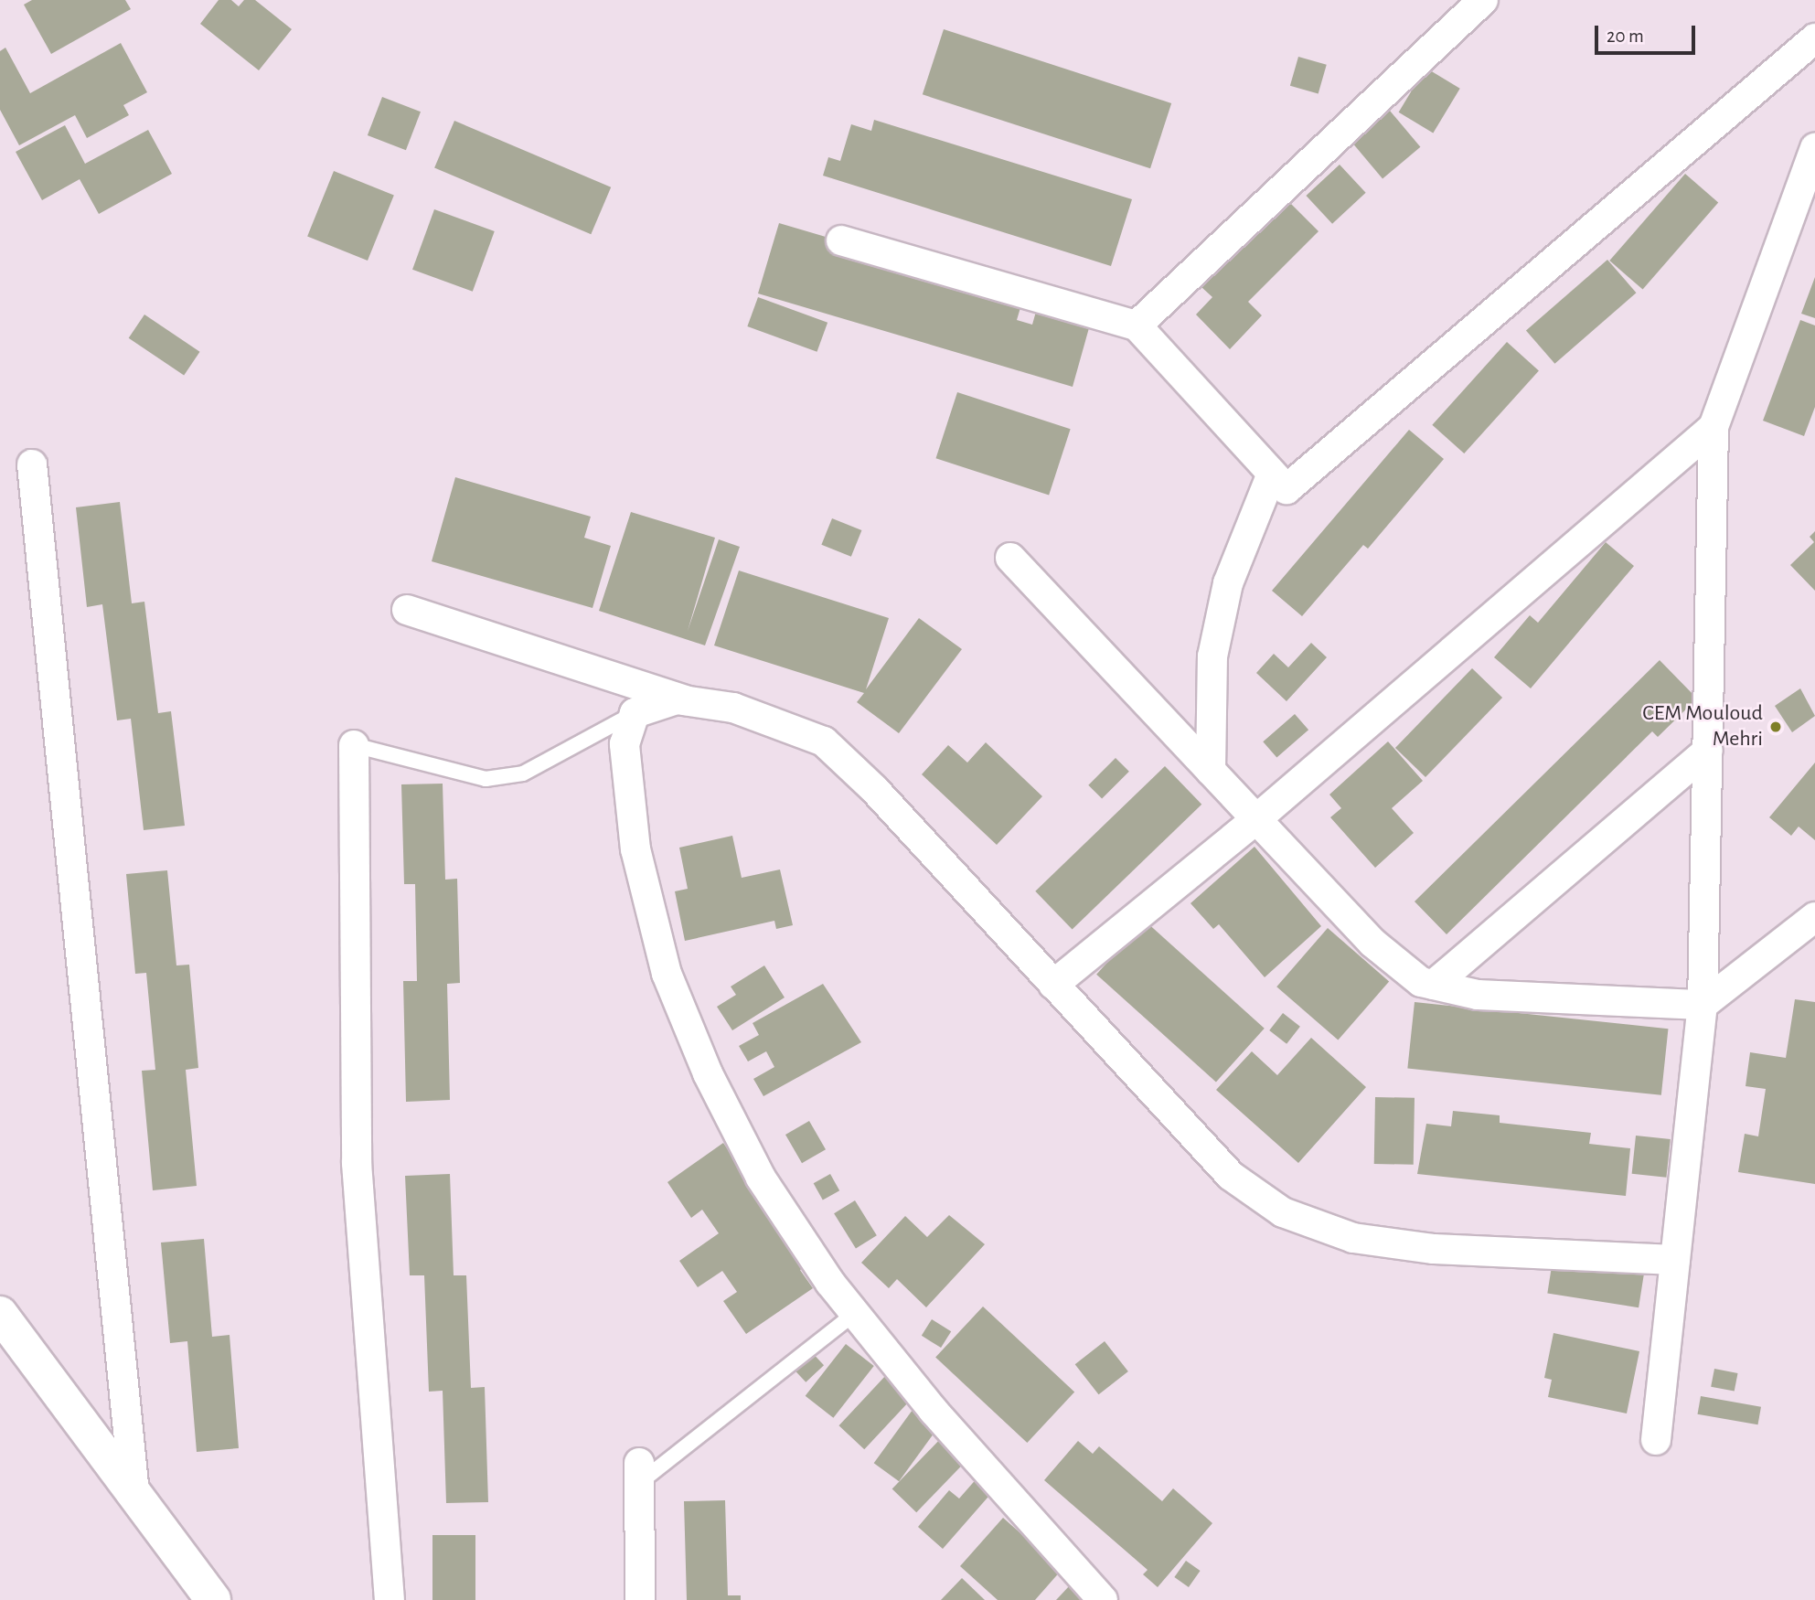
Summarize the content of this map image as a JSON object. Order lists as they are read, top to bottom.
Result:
{
  "places": ["CEM Mouloud Mehri"],
  "scale_bar": "20 m"
}
